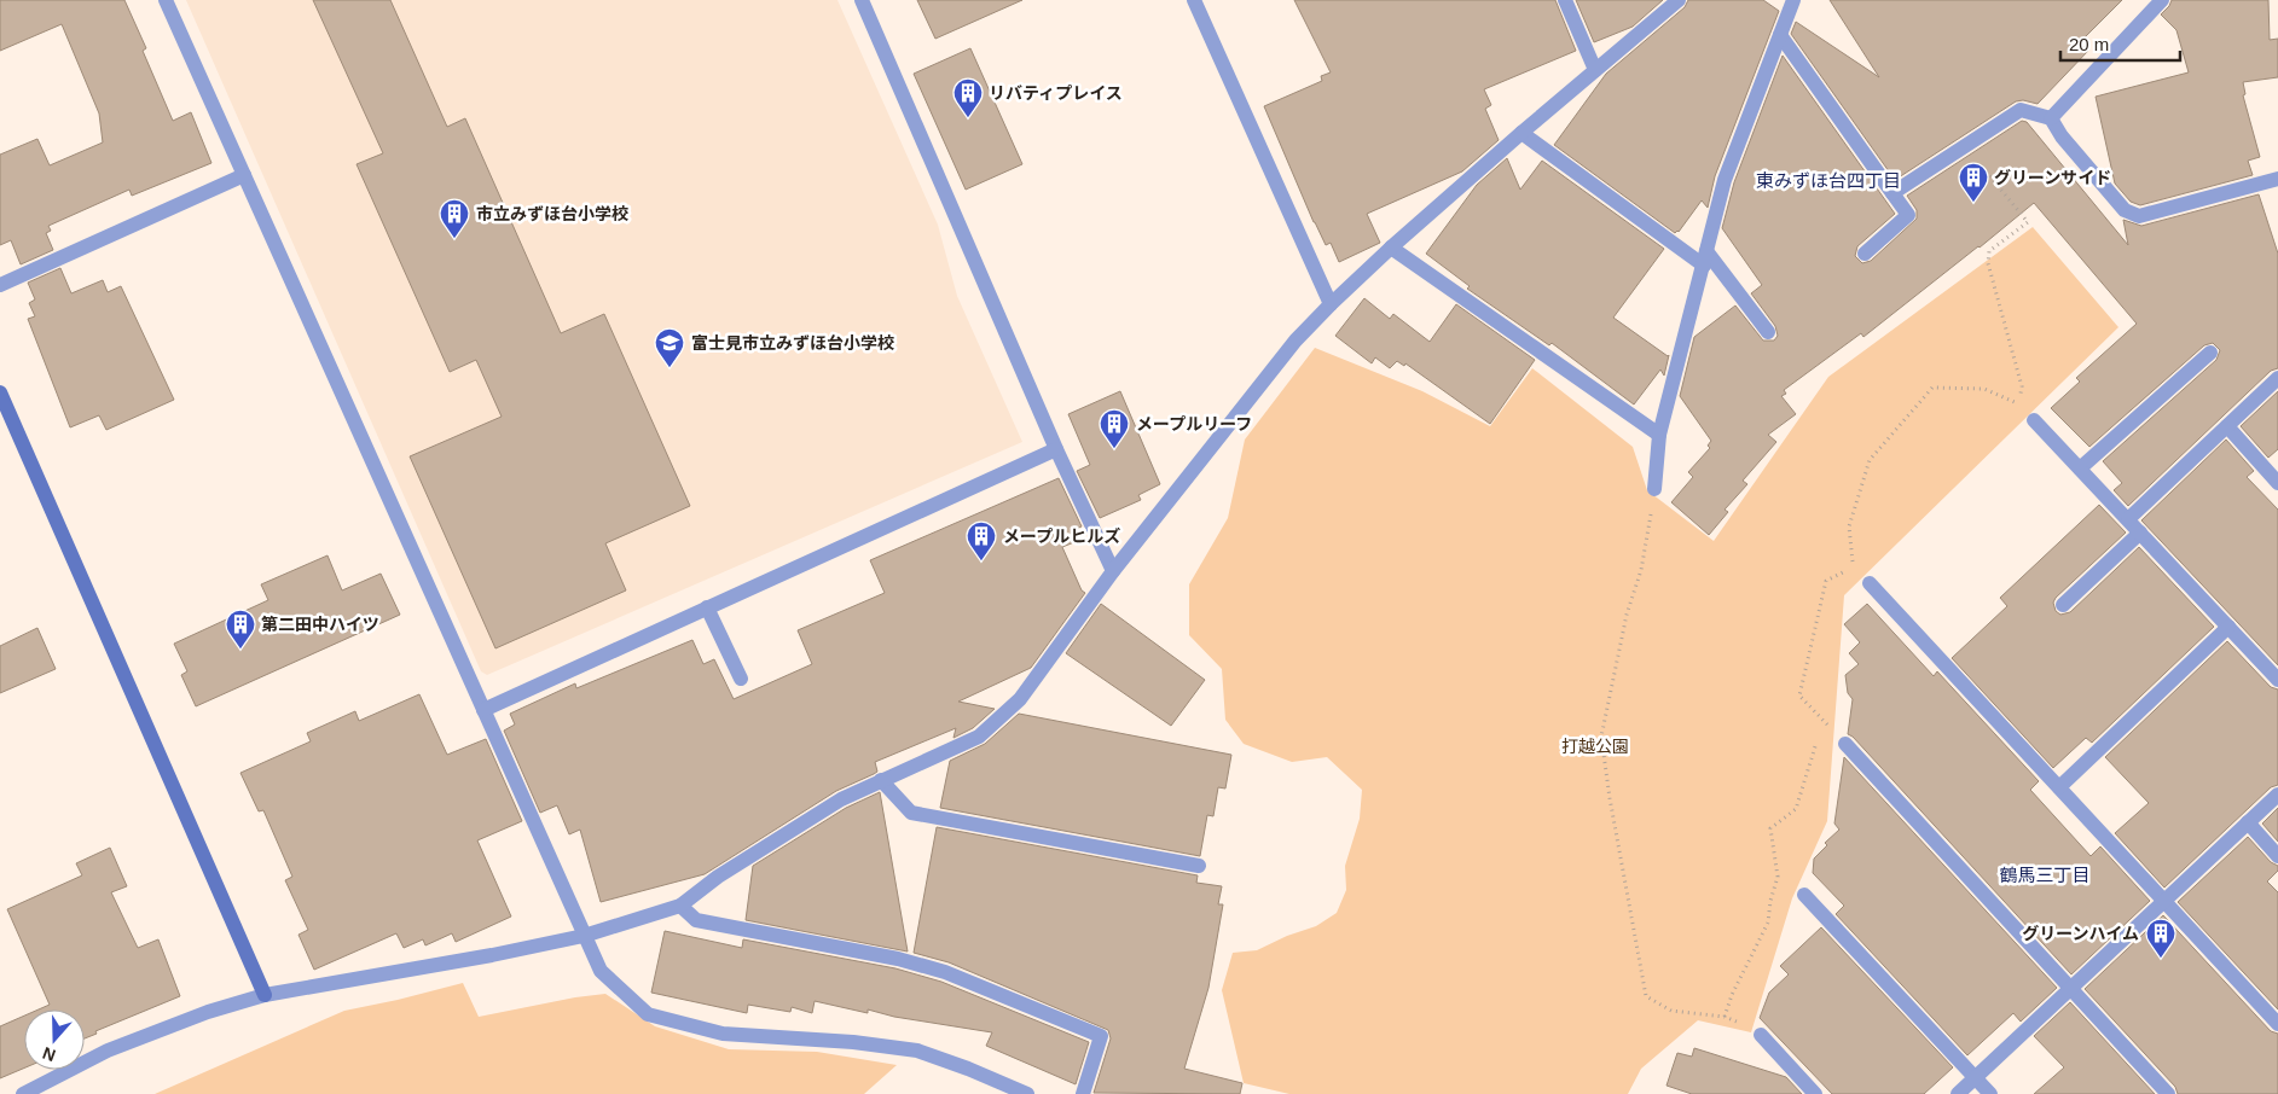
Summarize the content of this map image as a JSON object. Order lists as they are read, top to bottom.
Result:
{
  "districts": ["東みずほ台四丁目", "鶴馬三丁目"],
  "parks": ["打越公園"],
  "places": {
    "building": [
      "リバティプレイス",
      "グリーンサイド",
      "市立みずほ台小学校",
      "メープルリーフ",
      "メープルヒルズ",
      "第二田中ハイツ",
      "グリーンハイム"
    ],
    "school or university": ["富士見市立みずほ台小学校"]
  },
  "scale_bar": "20 m",
  "north": "bottom"
}
